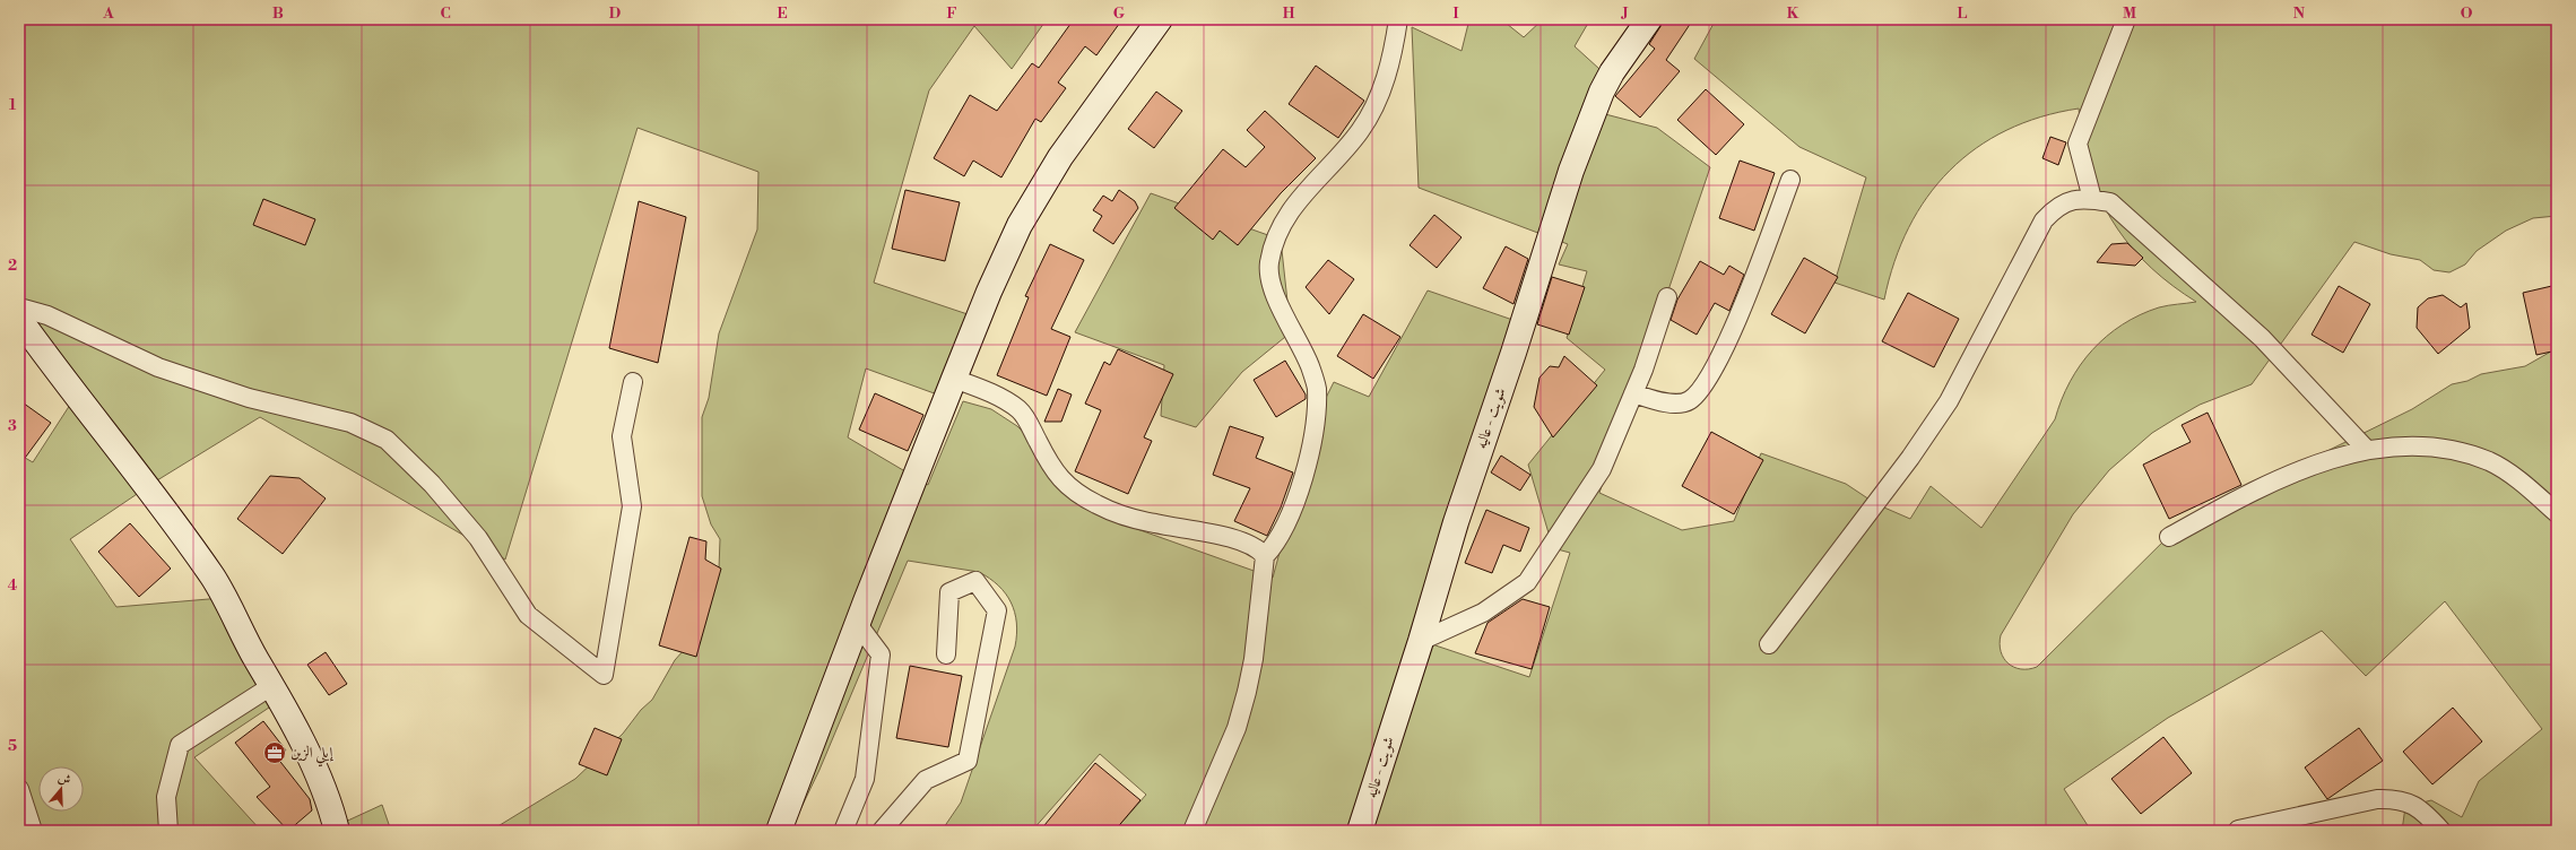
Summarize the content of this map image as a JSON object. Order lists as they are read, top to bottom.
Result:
{
  "streets": {
    "main road": ["شويت - عاليه"]
  },
  "places": {
    "office": ["إيلي الزين"]
  },
  "north": "top",
  "grid": {
    "columns": [
      "A",
      "B",
      "C",
      "D",
      "E",
      "F",
      "G",
      "H",
      "I",
      "J",
      "K",
      "L",
      "M",
      "N",
      "O"
    ],
    "rows": [
      "1",
      "2",
      "3",
      "4",
      "5"
    ]
  }
}
